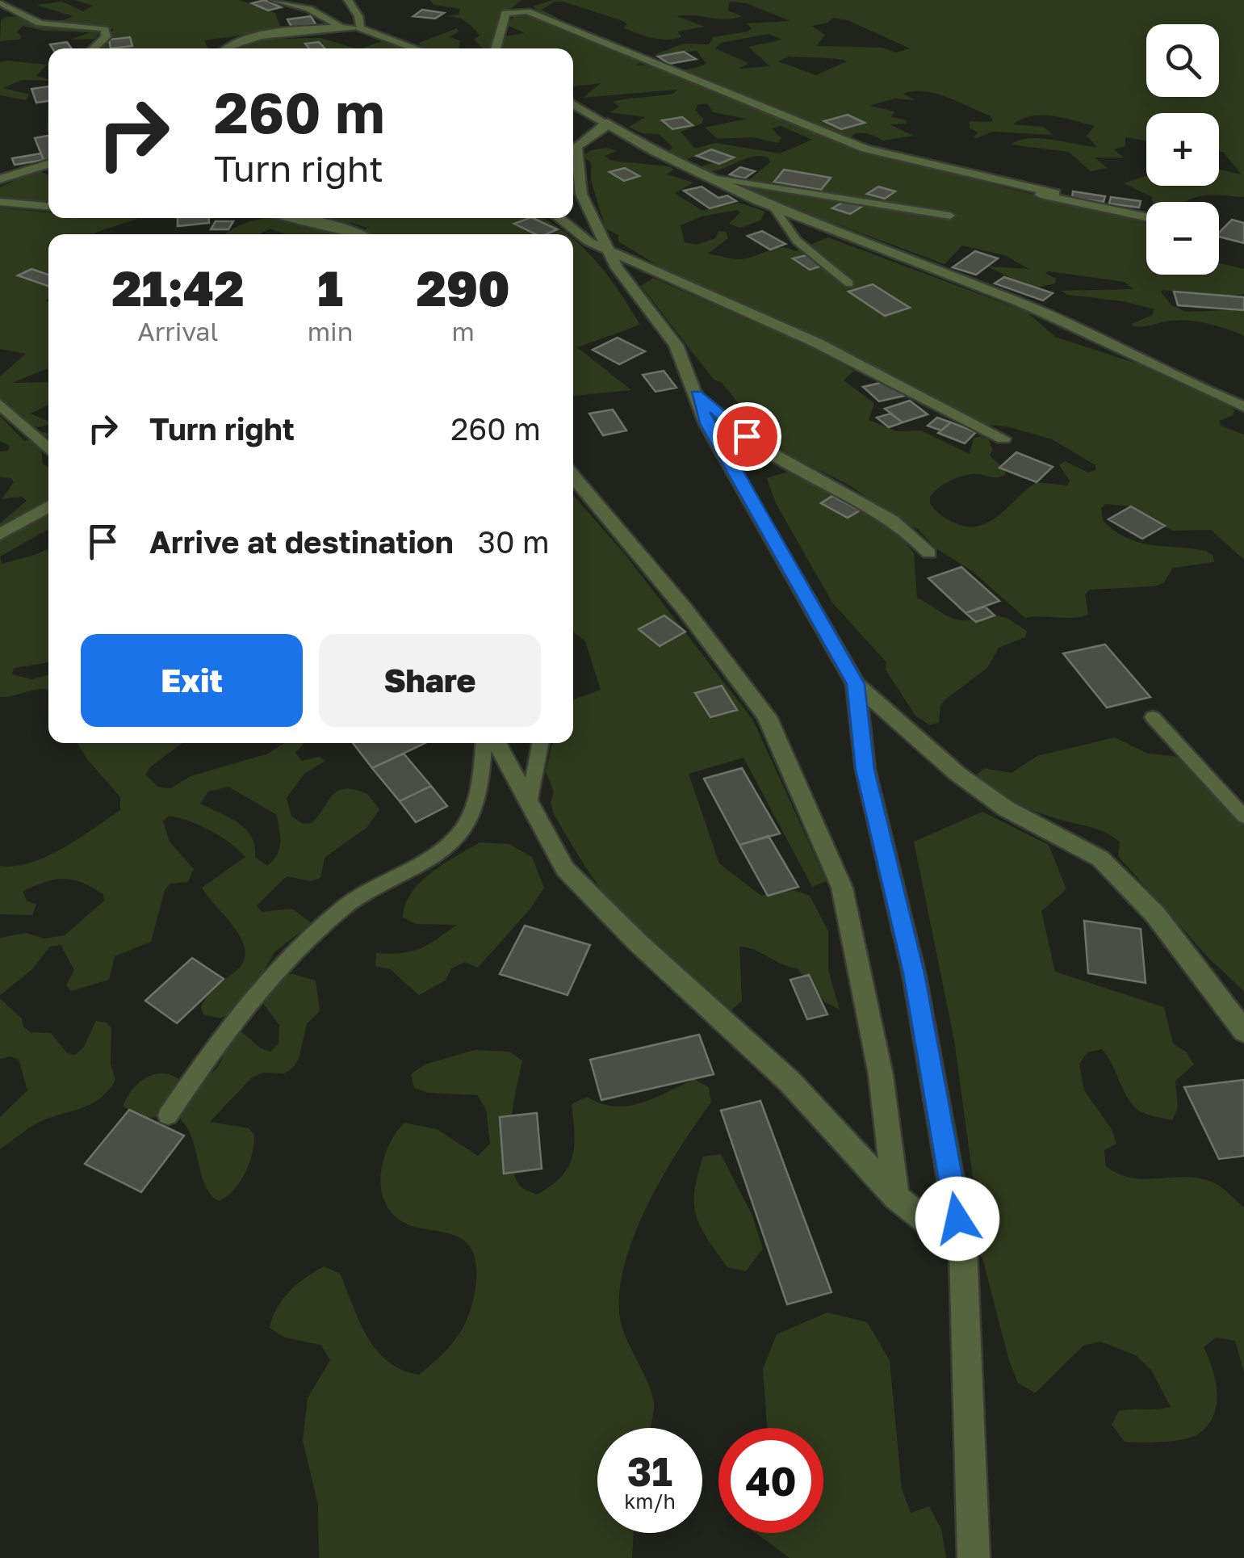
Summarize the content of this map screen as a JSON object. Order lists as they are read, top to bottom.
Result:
{
  "page": {
    "map_buttons": ["+", "−"],
    "turn": ["260 m", "Turn right"],
    "eta": [
      "21:42",
      "Arrival",
      "1",
      "min",
      "290",
      "m"
    ],
    "list": [
      {
        "name": "Turn right",
        "value": "260 m"
      },
      {
        "name": "Arrive at destination",
        "value": "30 m"
      }
    ],
    "buttons": ["Exit", "Share"],
    "speed": "31 km/h",
    "limit": "40"
  }
}
